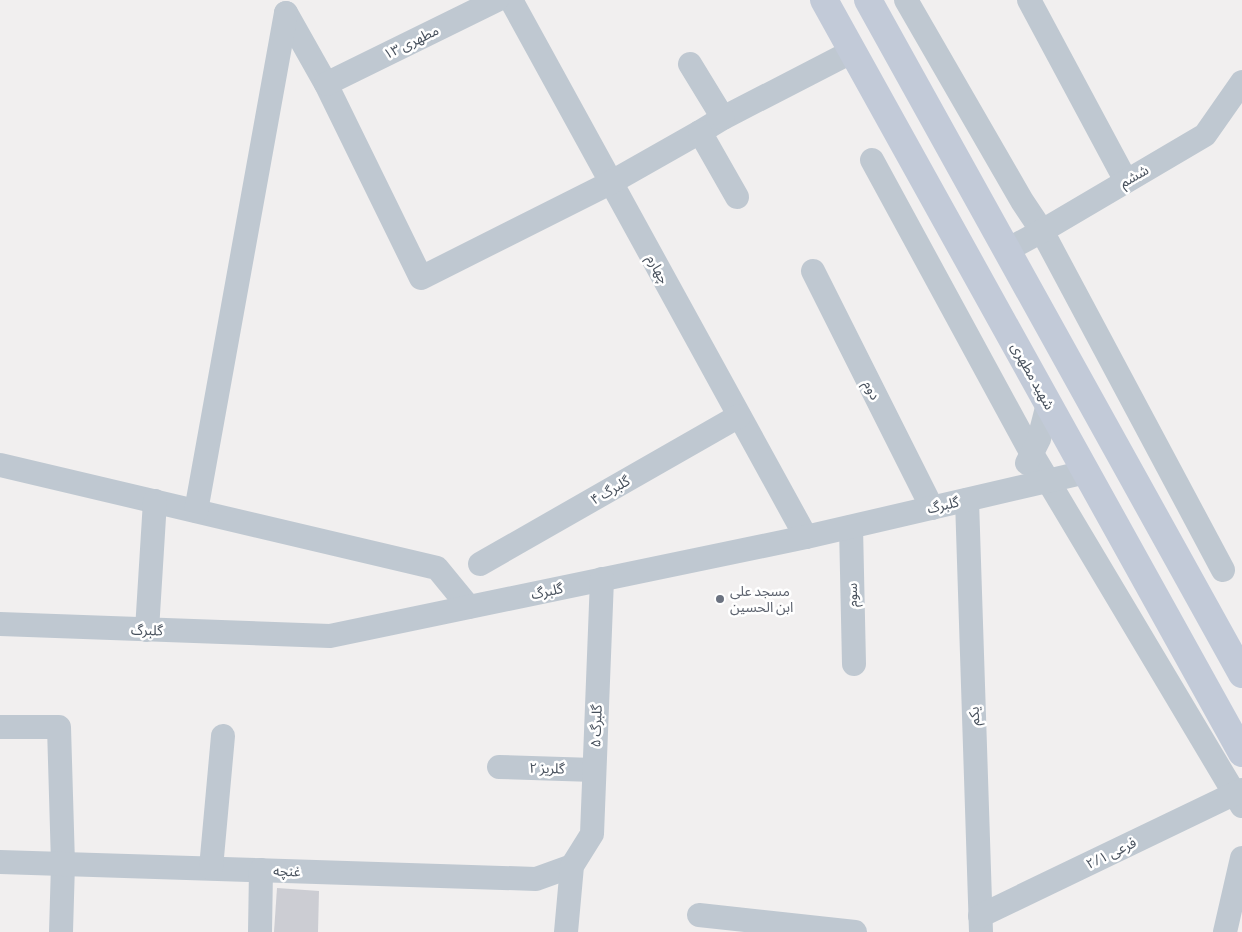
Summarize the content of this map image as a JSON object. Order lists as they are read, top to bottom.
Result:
{
  "streets": {
    "street": [
      "مطهری ۱۳",
      "ششم",
      "چهارم",
      "شهید مطهری",
      "دوم",
      "گلبرگ ۴",
      "گلبرگ",
      "سوم",
      "یکم",
      "گلبرگ ۵",
      "گلریز ۲",
      "فرعی ۲/۱",
      "غنچه"
    ]
  },
  "crossings": [
    ["مطهری ۱۳", "چهارم"],
    ["چهارم", "گلبرگ ۴"],
    ["چهارم", "گلبرگ"],
    ["شهید مطهری", "گلبرگ"],
    ["دوم", "گلبرگ"],
    ["گلبرگ", "سوم"],
    ["گلبرگ", "یکم"],
    ["گلبرگ", "گلبرگ ۵"],
    ["یکم", "فرعی ۲/۱"],
    ["گلبرگ ۵", "گلریز ۲"],
    ["گلبرگ ۵", "غنچه"]
  ],
  "places": ["مسجد علی ابن الحسین"]
}
